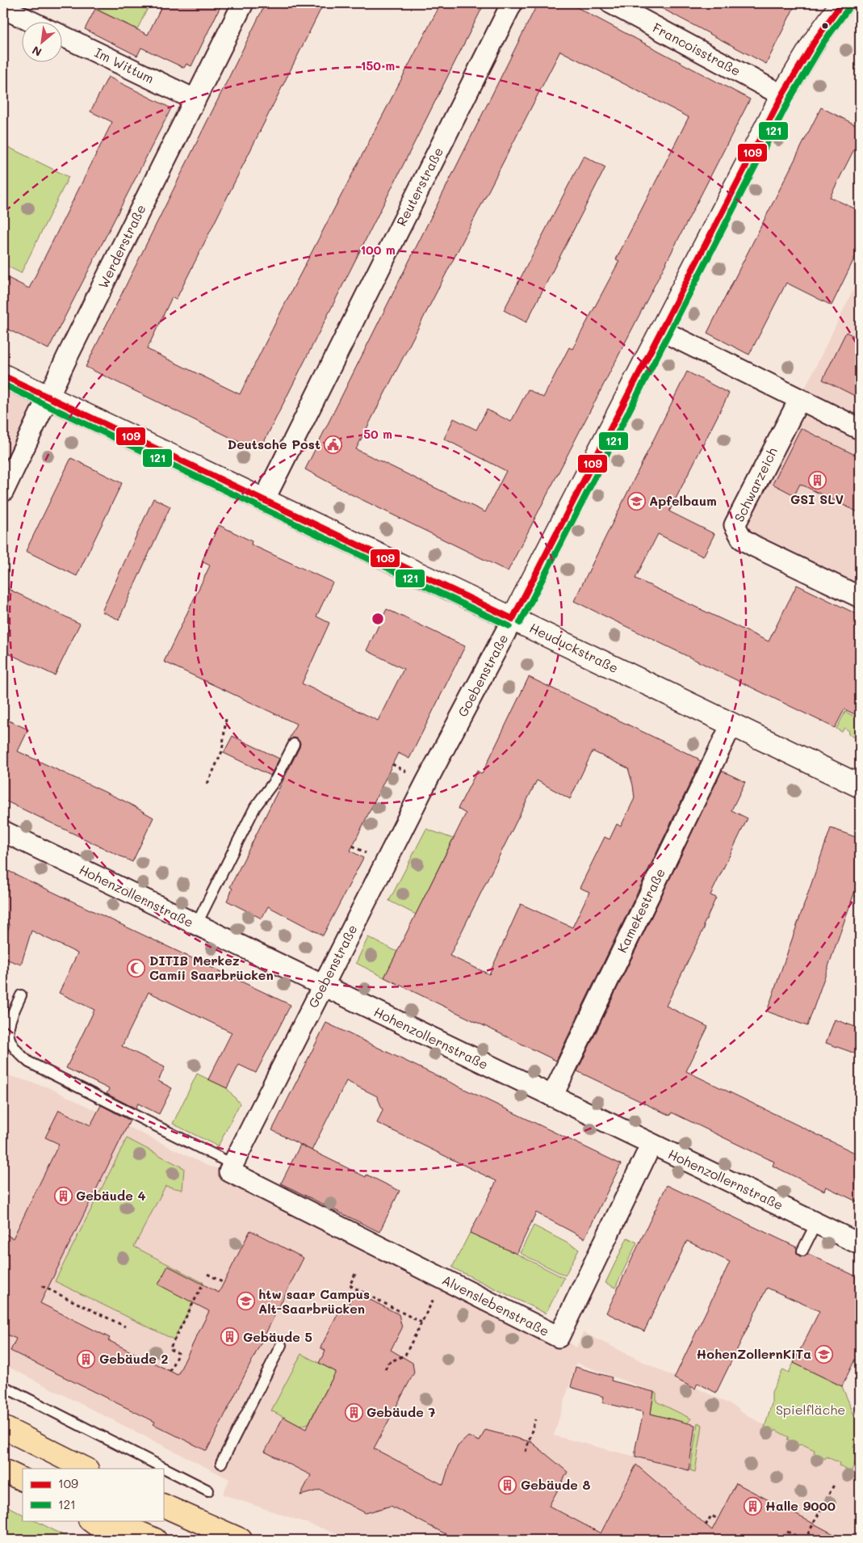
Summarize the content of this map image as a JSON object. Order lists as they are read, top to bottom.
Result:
{
  "streets": {
    "street": [
      "Francoisstraße",
      "Im Wittum",
      "Reuterstraße",
      "Werderstraße",
      "Schwarzeich",
      "Heuduckstraße",
      "Goebenstraße",
      "Hohenzollernstraße",
      "Kamekestraße",
      "Alvenslebenstraße"
    ]
  },
  "crossings": [
    ["Francoisstraße", "Goebenstraße"],
    ["Im Wittum", "Werderstraße"],
    ["Reuterstraße", "Heuduckstraße"],
    ["Werderstraße", "Heuduckstraße"],
    ["Heuduckstraße", "Goebenstraße"],
    ["Heuduckstraße", "Kamekestraße"],
    ["Goebenstraße", "Hohenzollernstraße"],
    ["Goebenstraße", "Alvenslebenstraße"],
    ["Hohenzollernstraße", "Kamekestraße"],
    ["Hohenzollernstraße", "Alvenslebenstraße"]
  ],
  "parks": ["Spielfläche"],
  "places": {
    "public building": ["Deutsche Post"],
    "building": [
      "GSI SLV",
      "Gebäude 4",
      "Gebäude 5",
      "Gebäude 2",
      "Gebäude 7",
      "Gebäude 8",
      "Halle 9000"
    ],
    "school or university": ["Apfelbaum", "htw saar Campus Alt-Saarbrücken", "HohenZollernKiTa"],
    "mosque": ["DITIB Merkez Camii Saarbrücken"]
  },
  "lines": ["transit line 109", "transit line 121"],
  "legend": ["109", "121"],
  "north": "bottom left",
  "rings": ["150 m", "100 m", "50 m"]
}
